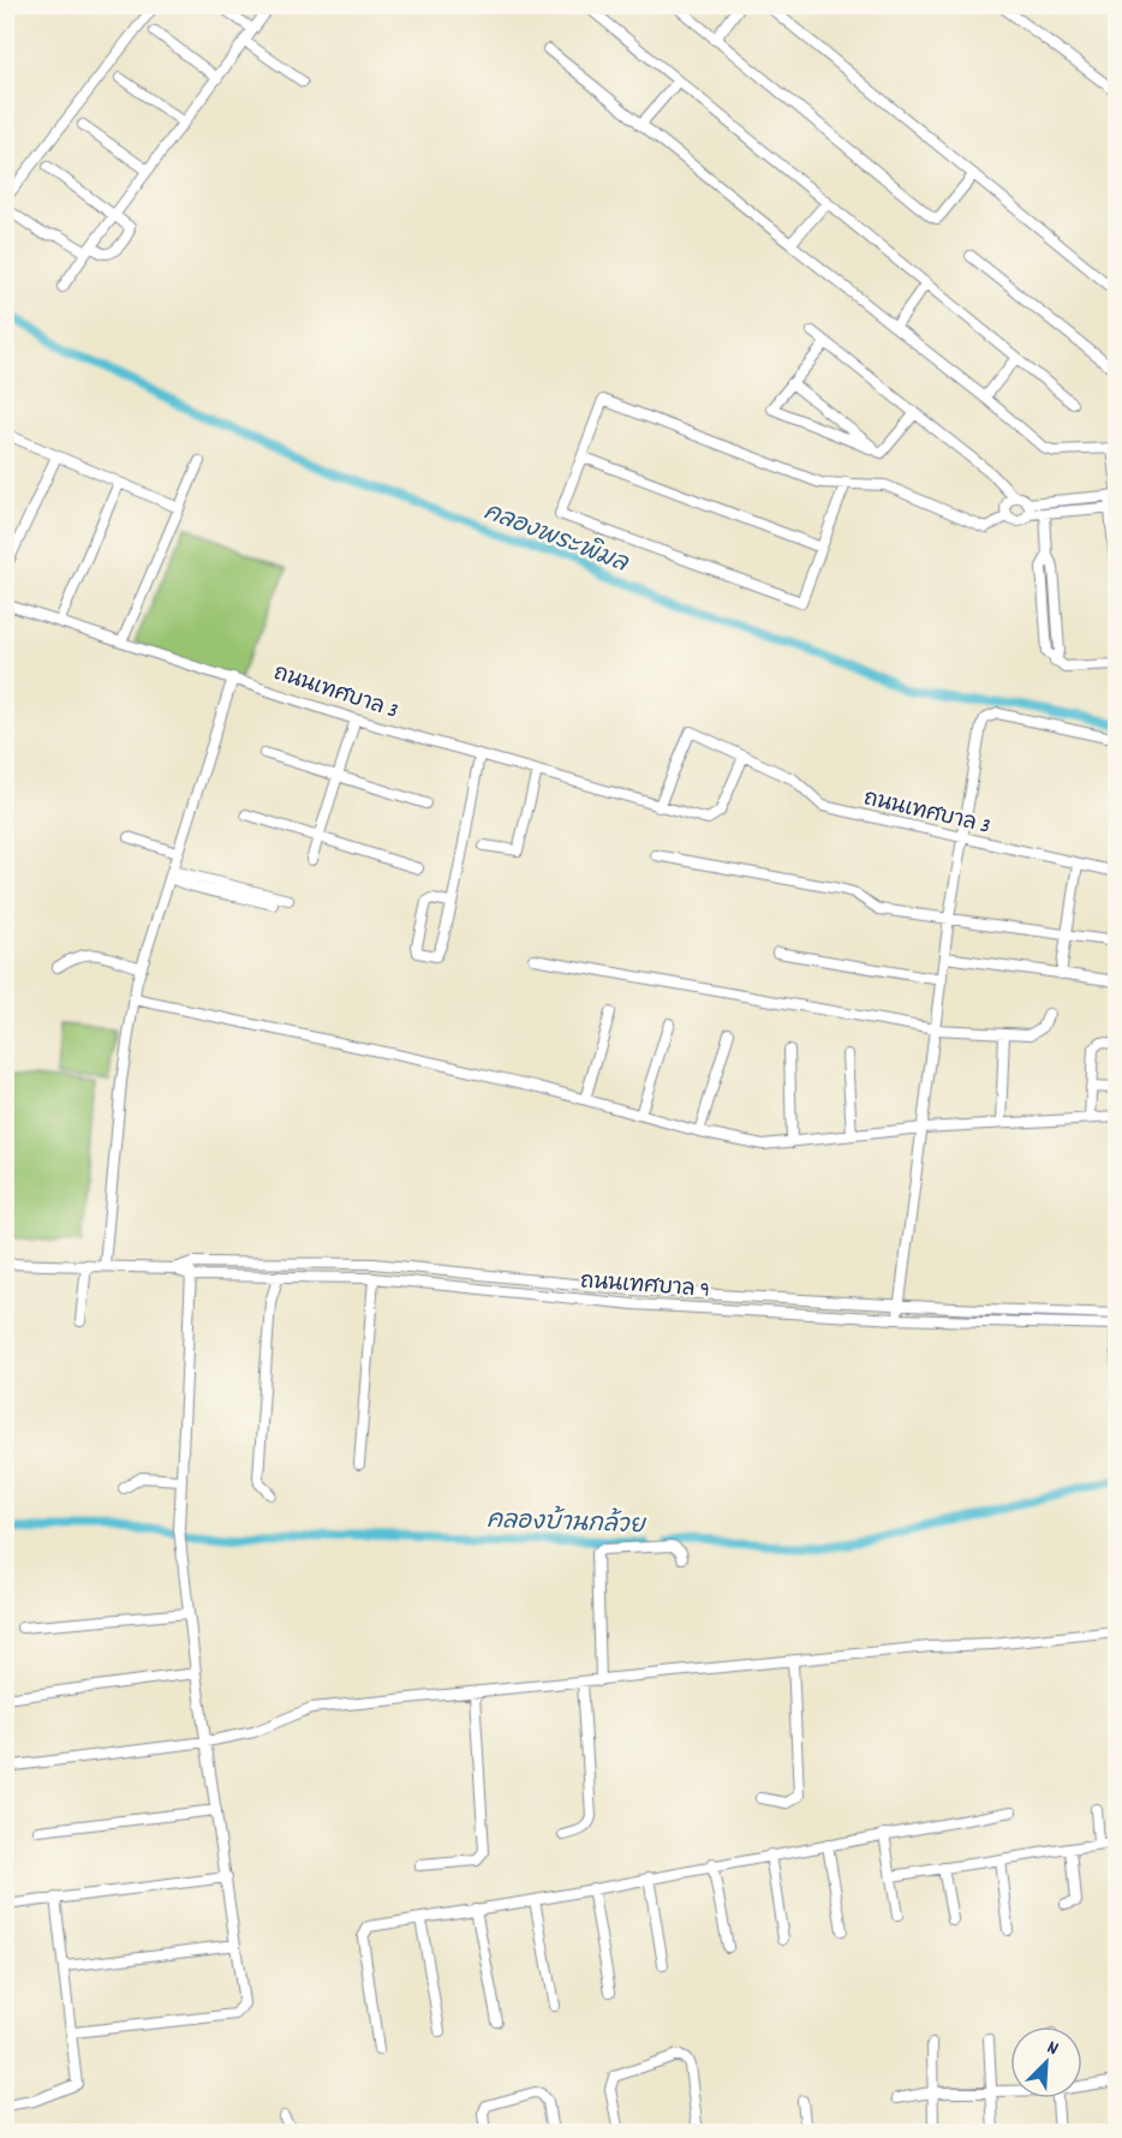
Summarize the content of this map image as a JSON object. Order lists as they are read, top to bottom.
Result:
{
  "streets": {
    "street": ["ถนนเทศบาล 3", "ถนนเทศบาล 9"]
  },
  "water": ["คลองพระพิมล", "คลองบ้านกล้วย"],
  "north": "top right"
}
